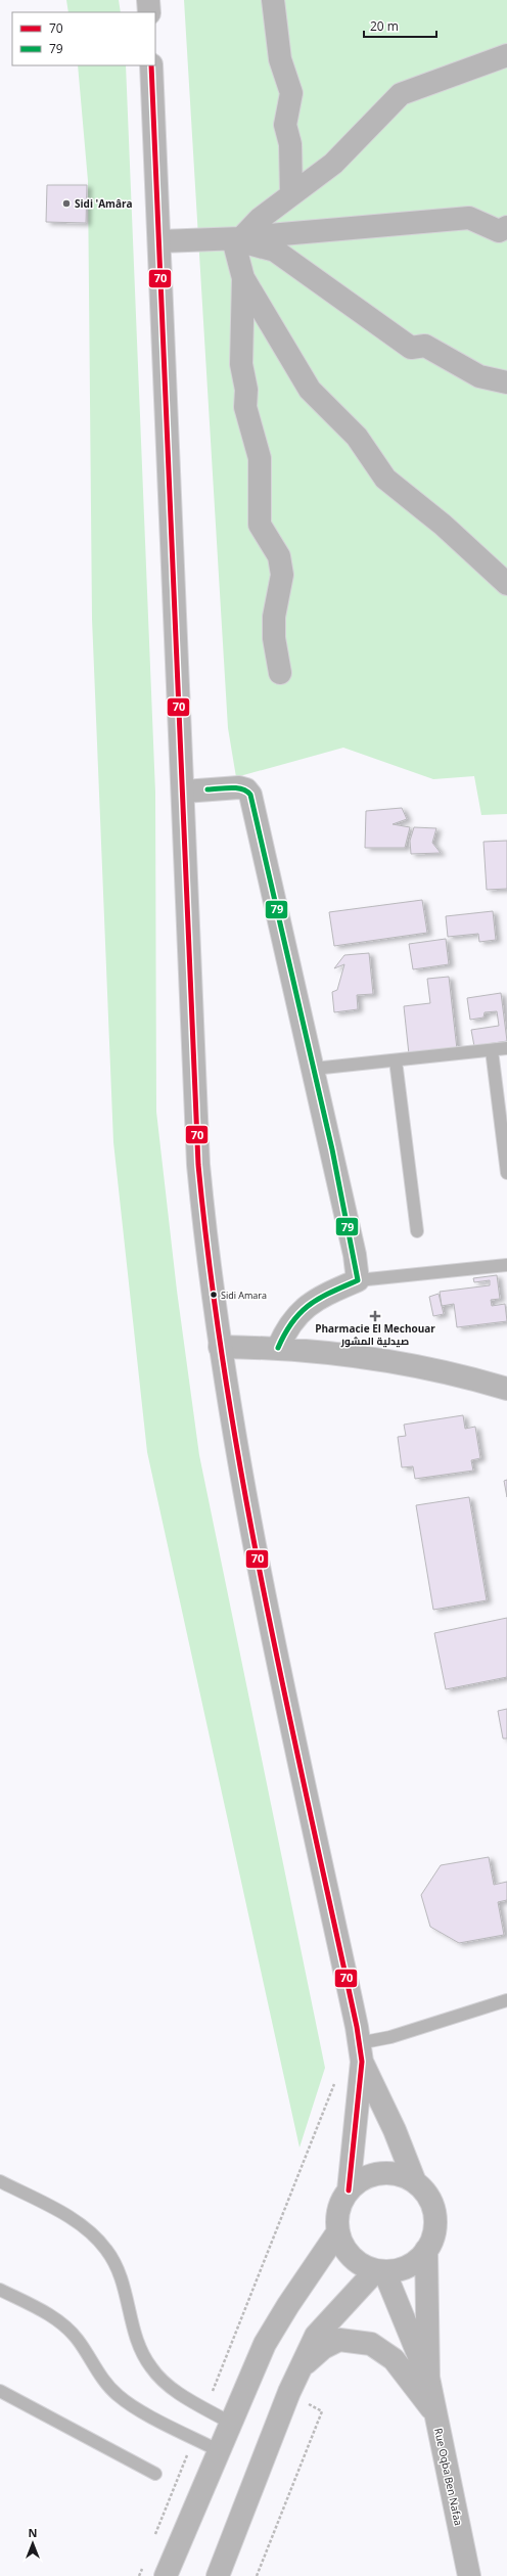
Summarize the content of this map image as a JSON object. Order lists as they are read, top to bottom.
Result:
{
  "streets": {
    "street": ["Rue Oqba Ben Nafaa"]
  },
  "places": {
    "other": ["Sidi 'Amâra", "Sidi Amara"],
    "health": ["Pharmacie El Mechouar صيدلية المشور"]
  },
  "lines": ["transit line 70", "transit line 79"],
  "legend": ["70", "79"],
  "scale_bar": "20 m",
  "north": "top"
}
